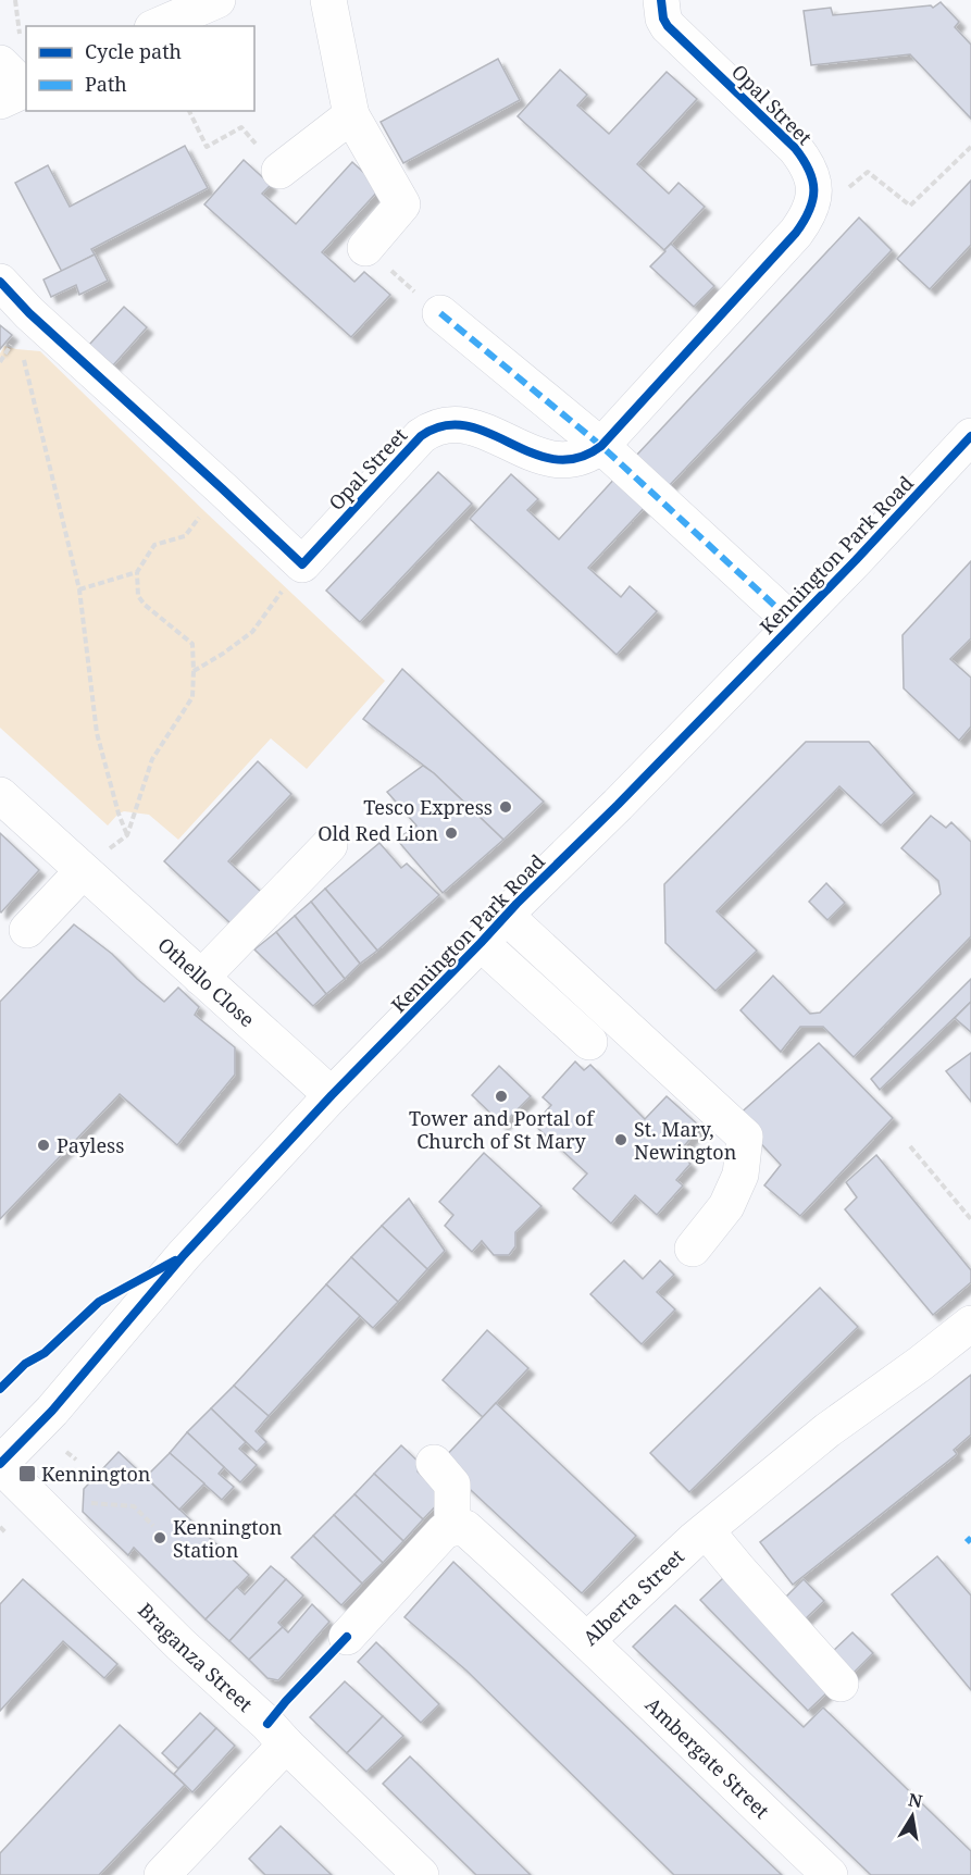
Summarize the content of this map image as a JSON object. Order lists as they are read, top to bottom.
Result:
{
  "streets": {
    "main road": [
      "Opal Street",
      "Kennington Park Road",
      "Othello Close",
      "Alberta Street",
      "Braganza Street",
      "Ambergate Street"
    ]
  },
  "crossings": [
    ["Kennington Park Road", "Othello Close"],
    ["Kennington Park Road", "Braganza Street"],
    ["Alberta Street", "Ambergate Street"]
  ],
  "places": {
    "other": [
      "Tesco Express",
      "Old Red Lion",
      "Tower and Portal of Church of St Mary",
      "St. Mary, Newington",
      "Payless",
      "Kennington Station"
    ],
    "transit": ["Kennington"]
  },
  "legend": ["Cycle path", "Path"],
  "north": "top"
}
